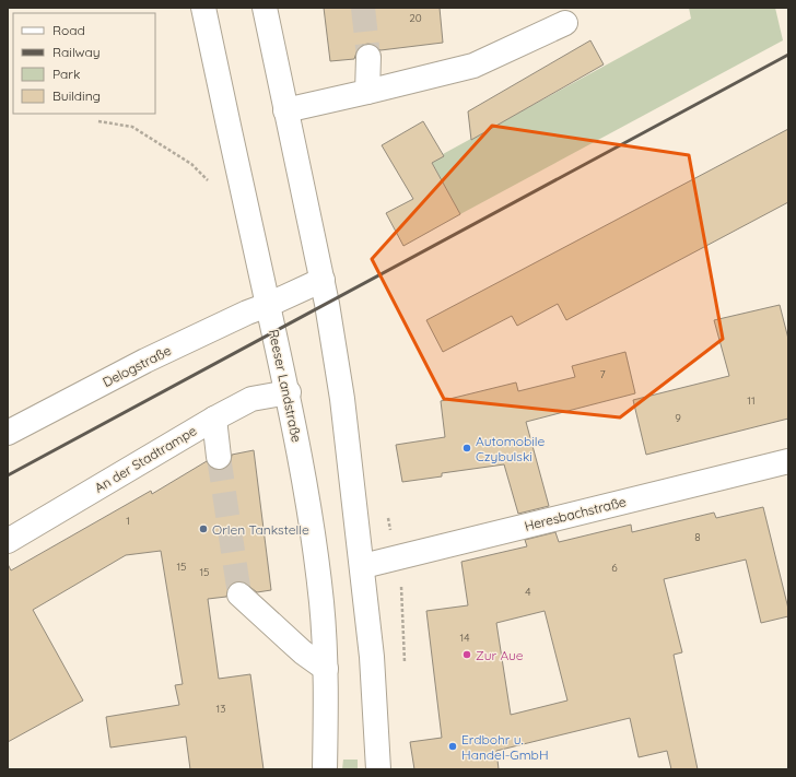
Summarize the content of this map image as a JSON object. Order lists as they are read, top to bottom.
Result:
{
  "streets": {
    "main road": [
      "Delogstraße",
      "Reeser Landstraße",
      "An der Stadtrampe",
      "Heresbachstraße"
    ]
  },
  "crossings": [
    ["Delogstraße", "Reeser Landstraße"],
    ["Reeser Landstraße", "An der Stadtrampe"]
  ],
  "places": [
    "Automobile Czybulski",
    "Orlen Tankstelle",
    "Zur Aue",
    "Erdbohr u. Handel-GmbH"
  ],
  "house_numbers": [
    "20",
    "7",
    "11",
    "9",
    "1",
    "8",
    "15",
    "6",
    "15",
    "4",
    "14",
    "13"
  ],
  "legend": [
    "Road",
    "Railway",
    "Park",
    "Building"
  ]
}
